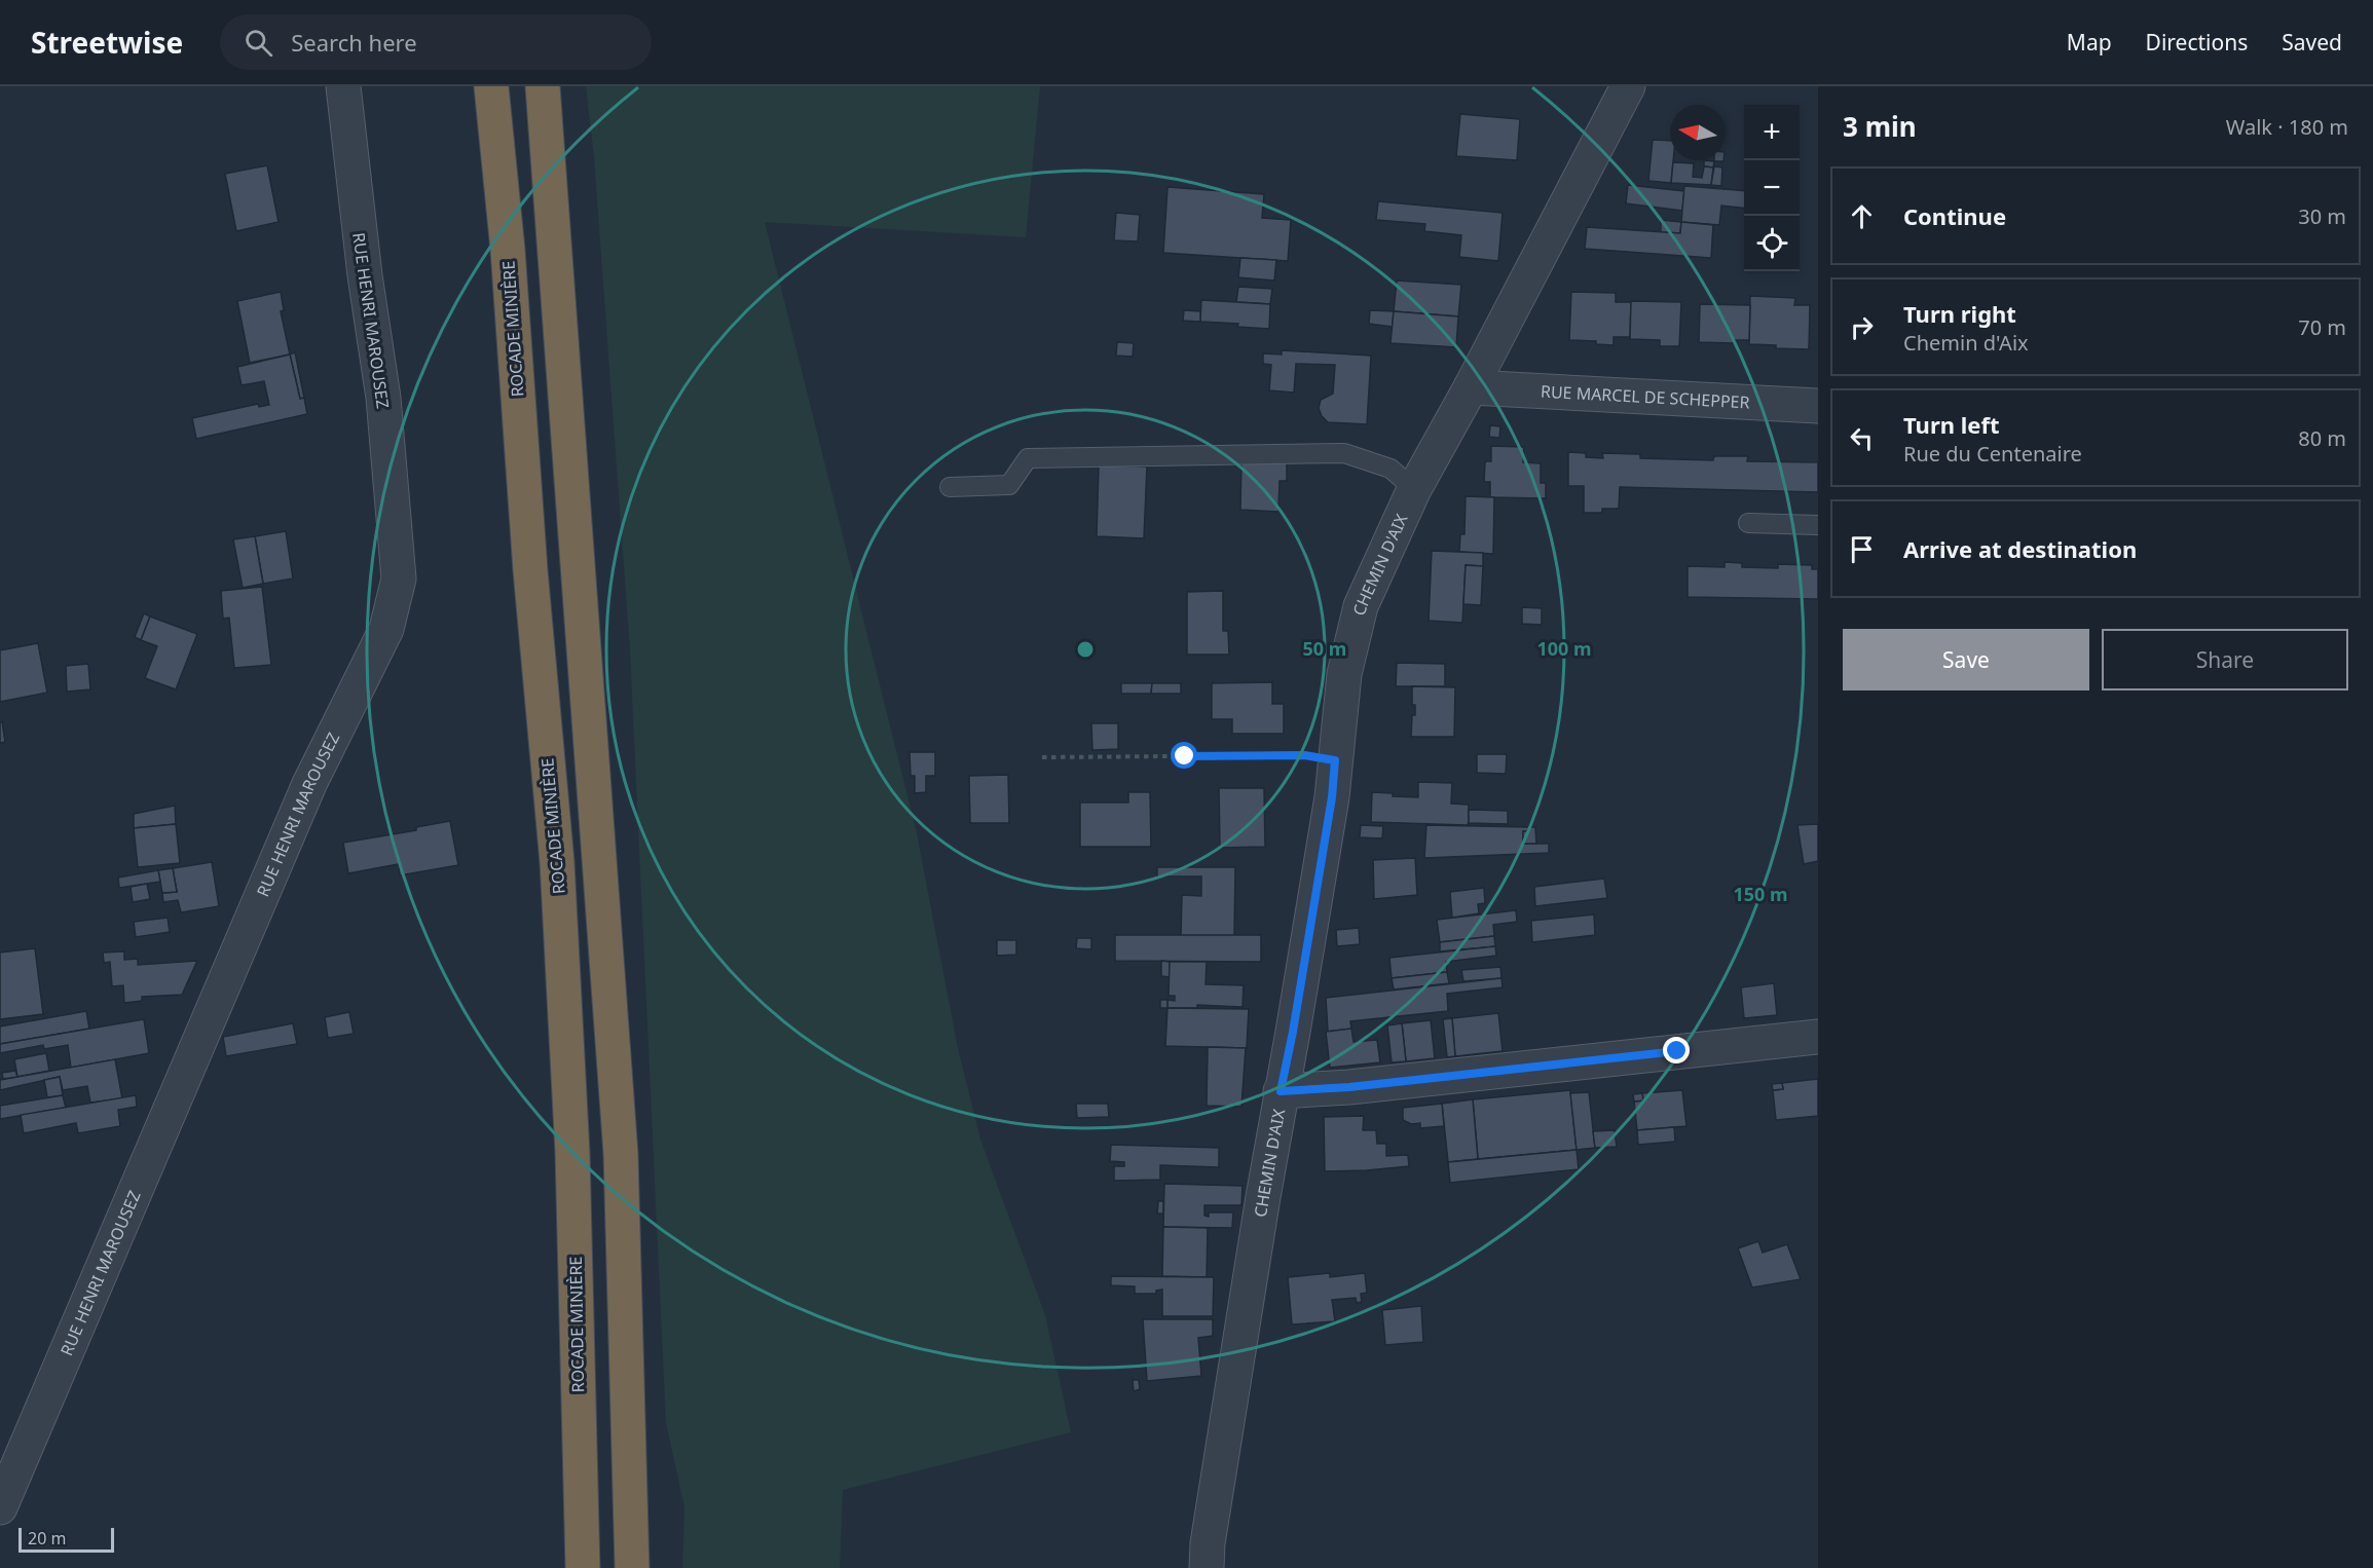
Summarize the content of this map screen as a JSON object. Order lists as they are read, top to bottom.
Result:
{
  "streets": {
    "highway": ["ROCADE MINIÈRE"],
    "street": ["RUE HENRI MAROUSEZ", "RUE MARCEL DE SCHEPPER", "CHEMIN D'AIX"]
  },
  "crossings": [
    ["RUE MARCEL DE SCHEPPER", "CHEMIN D'AIX"]
  ],
  "scale_bar": "20 m",
  "north": "left",
  "page": {
    "header": "Streetwise",
    "search": "Search here",
    "nav": ["Map", "Directions", "Saved"],
    "heading": ["3 min", "Walk · 180 m"],
    "map_buttons": ["+", "−"],
    "list": [
      ["Continue", "30 m"],
      ["Turn right", "Chemin d'Aix", "70 m"],
      ["Turn left", "Rue du Centenaire", "80 m"],
      "Arrive at destination"
    ],
    "buttons": ["Save", "Share"],
    "scale": "20 m"
  },
  "rings": ["50 m", "100 m", "150 m"]
}
